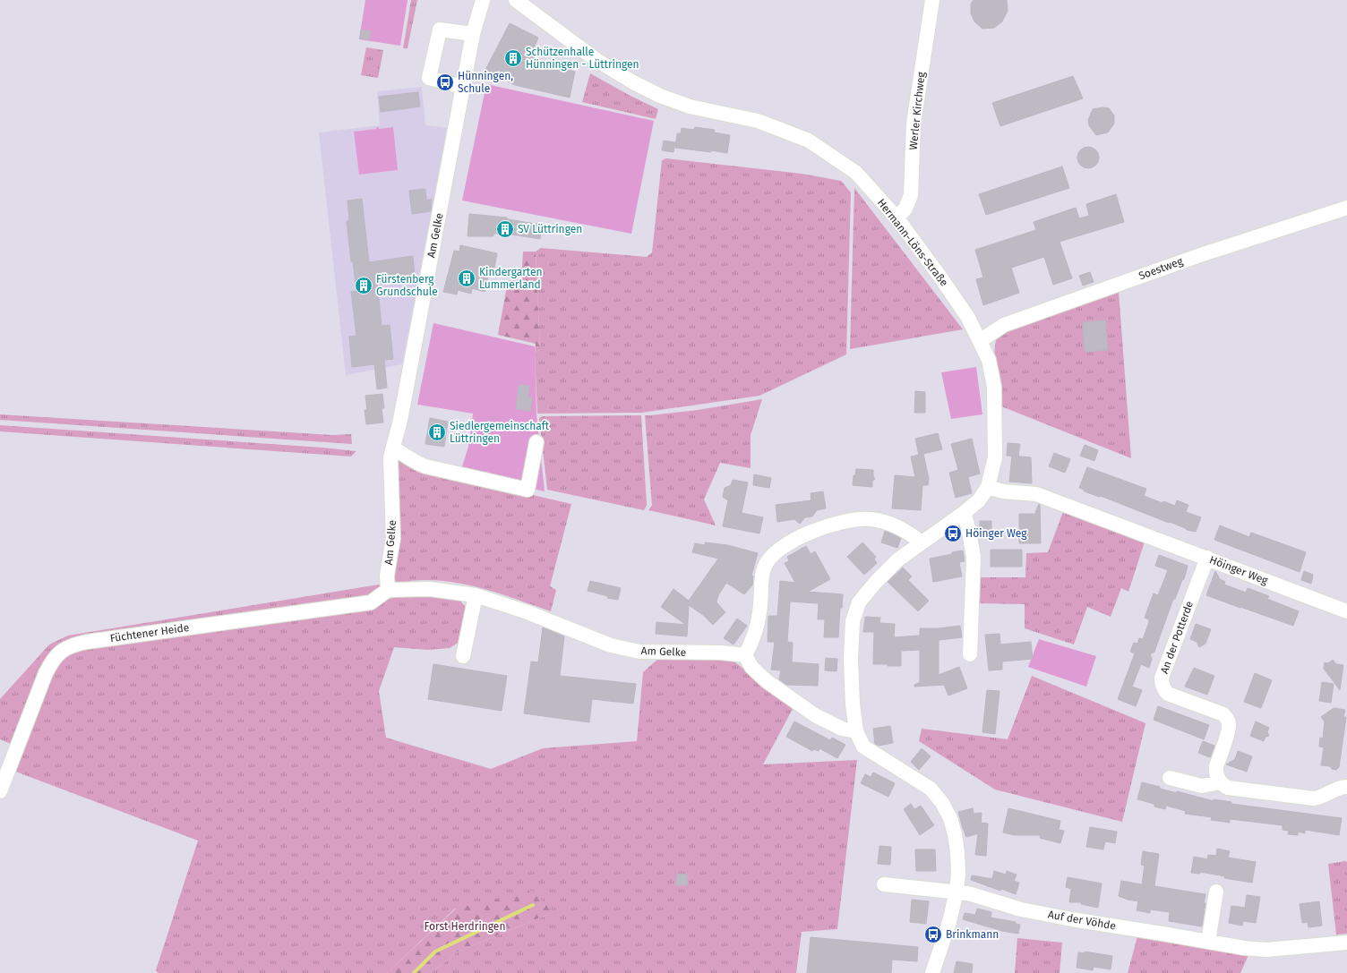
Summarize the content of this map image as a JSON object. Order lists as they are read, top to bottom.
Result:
{
  "streets": {
    "street": [
      "Werler Kirchweg",
      "Am Gelke",
      "Hermann-Löns-Straße",
      "Soestweg",
      "Höinger Weg",
      "Füchtener Heide",
      "An der Potterde",
      "Auf der Vöhde"
    ]
  },
  "crossings": [
    ["Werler Kirchweg", "Hermann-Löns-Straße"],
    ["Am Gelke", "Füchtener Heide"],
    ["Hermann-Löns-Straße", "Soestweg"],
    ["Hermann-Löns-Straße", "Höinger Weg"],
    ["Hermann-Löns-Straße", "Auf der Vöhde"],
    ["Höinger Weg", "An der Potterde"]
  ],
  "parks": ["Forst Herdringen"],
  "places": {
    "building": [
      "Schützenhalle Hünningen - Lüttringen",
      "SV Lüttringen",
      "Kindergarten Lummerland",
      "Fürstenberg Grundschule",
      "Siedlergemeinschaft Lüttringen"
    ],
    "bus stop": ["Hünningen, Schule", "Höinger Weg", "Brinkmann"]
  }
}
